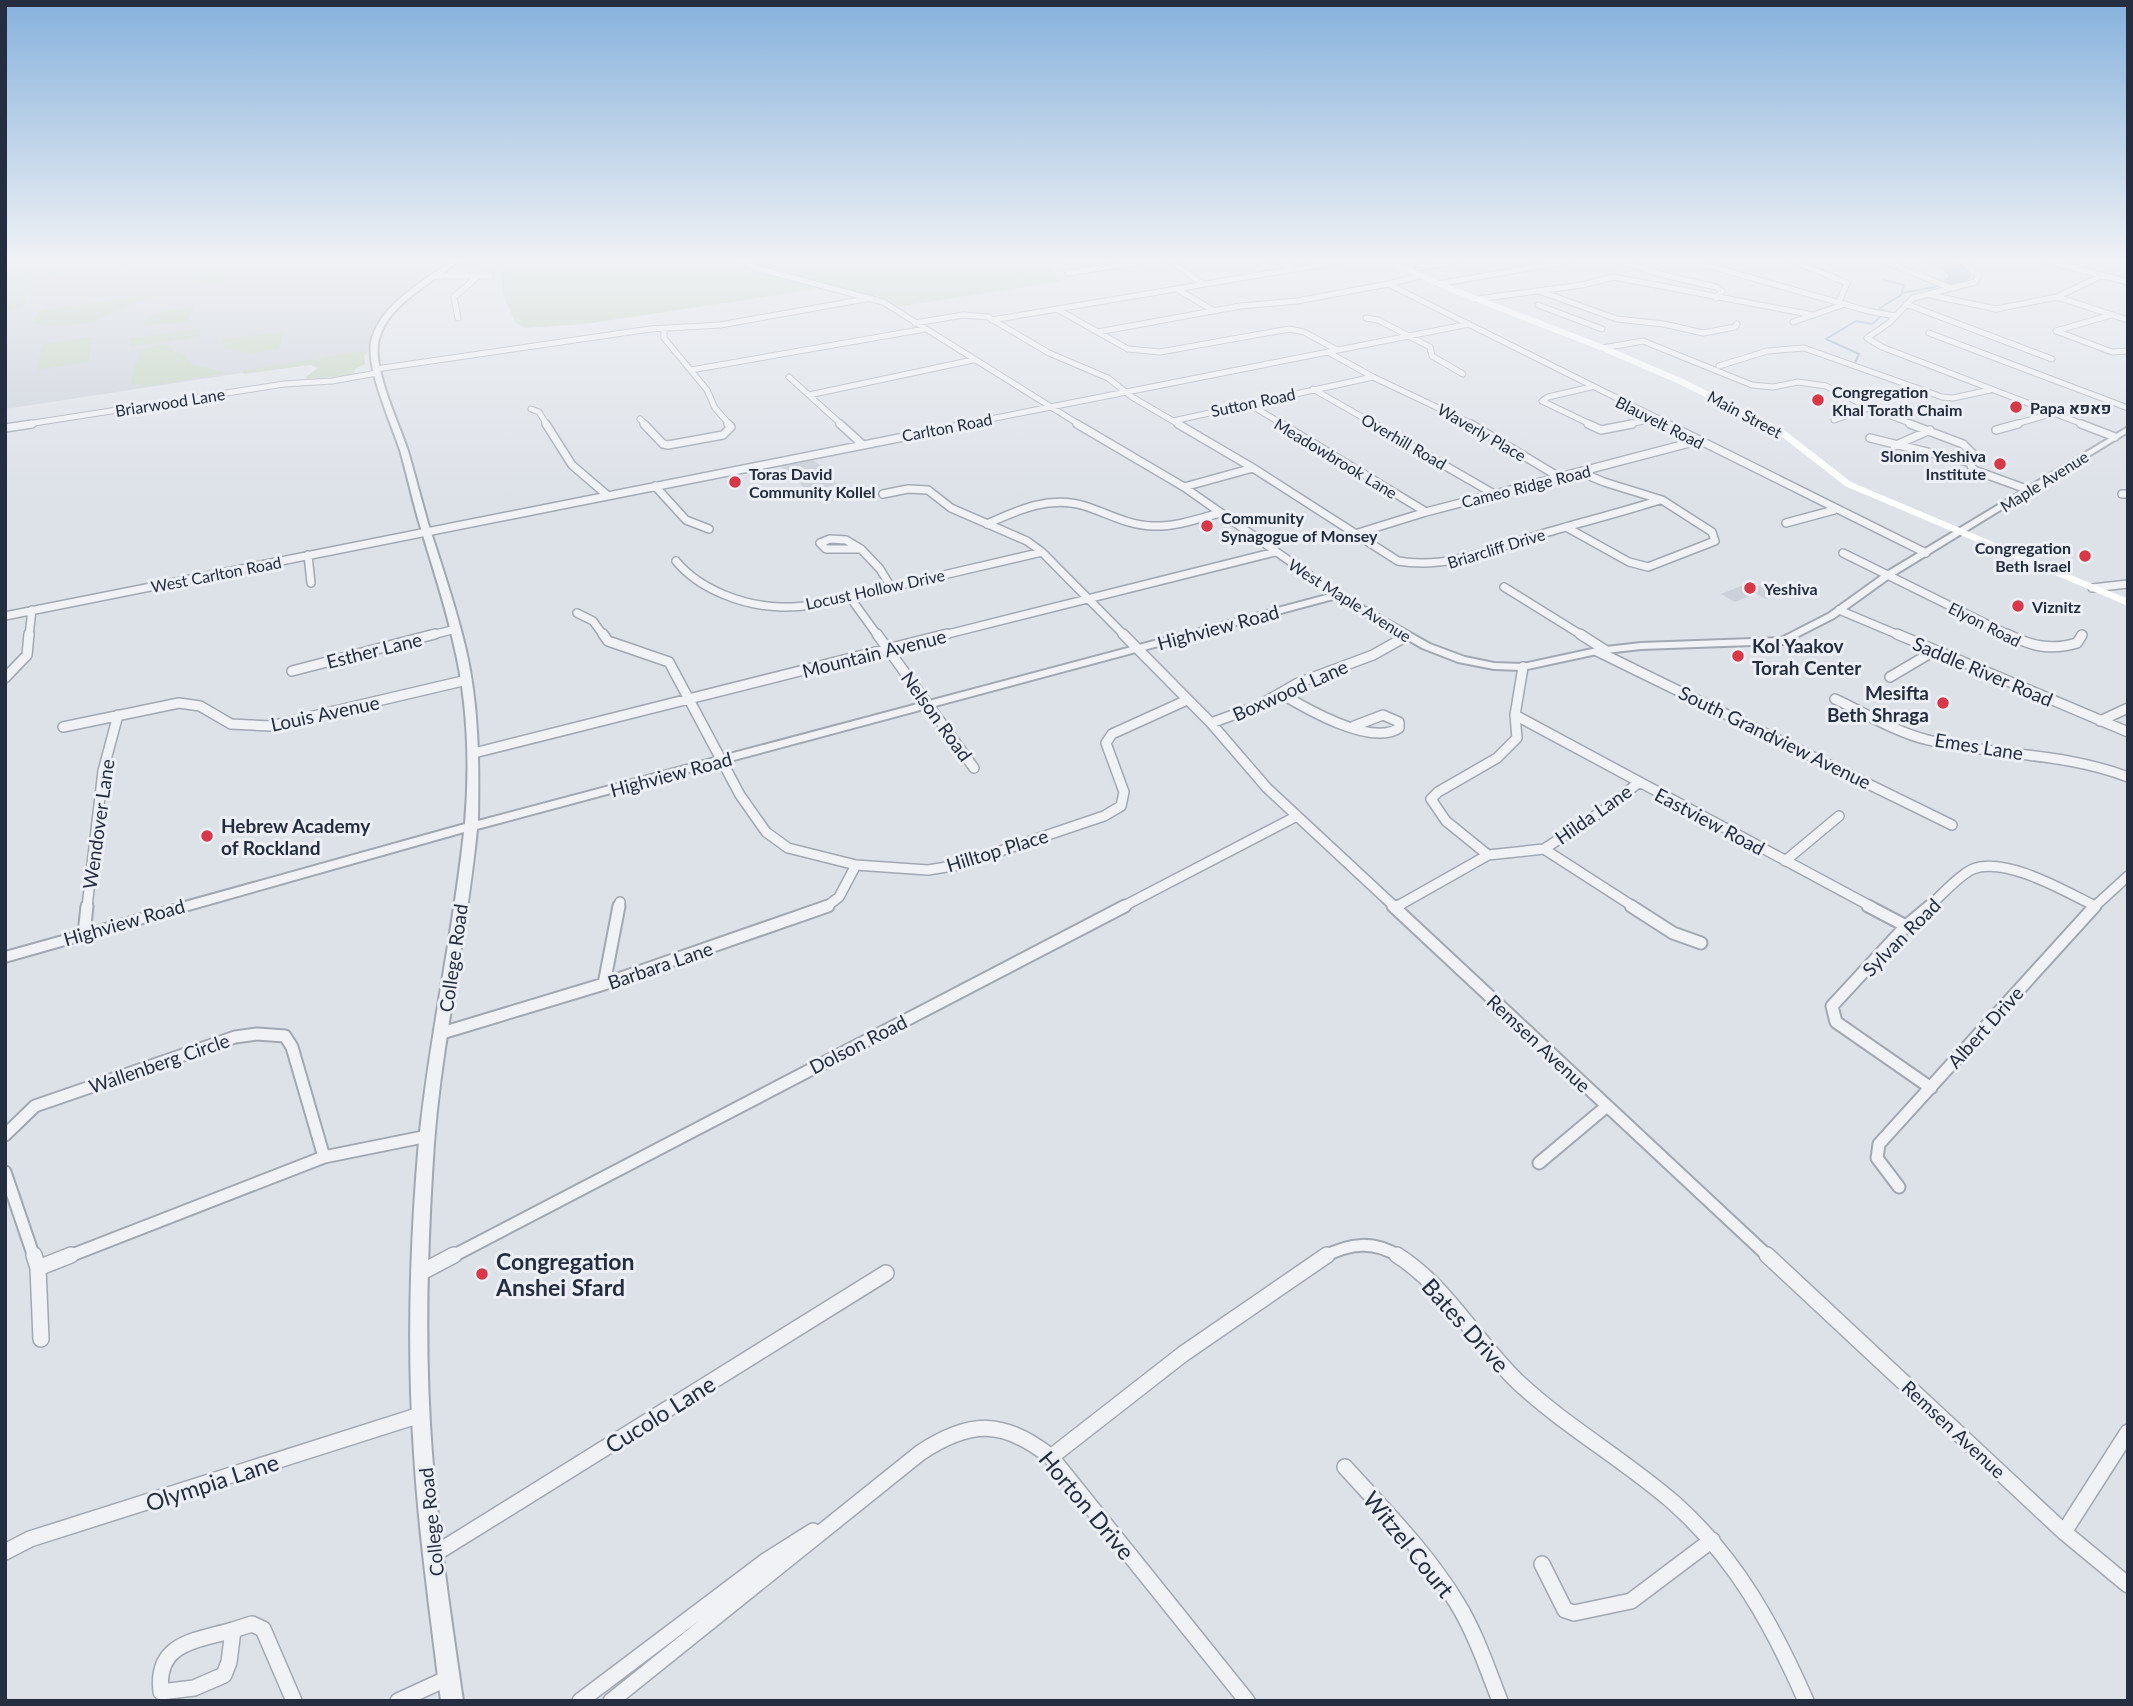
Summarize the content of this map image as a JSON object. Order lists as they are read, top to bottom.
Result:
{
  "streets": {
    "main road": ["Main Street"],
    "street": [
      "Briarwood Lane",
      "Sutton Road",
      "Blauvelt Road",
      "Carlton Road",
      "Waverly Place",
      "Overhill Road",
      "Meadowbrook Lane",
      "Maple Avenue",
      "Cameo Ridge Road",
      "Briarcliff Drive",
      "West Carlton Road",
      "Locust Hollow Drive",
      "West Maple Avenue",
      "Elyon Road",
      "Highview Road",
      "Esther Lane",
      "Mountain Avenue",
      "Saddle River Road",
      "Boxwood Lane",
      "Louis Avenue",
      "Nelson Road",
      "South Grandview Avenue",
      "Emes Lane",
      "Hilda Lane",
      "Eastview Road",
      "Wendover Lane",
      "Hilltop Place",
      "Sylvan Road",
      "College Road",
      "Barbara Lane",
      "Albert Drive",
      "Remsen Avenue",
      "Dolson Road",
      "Wallenberg Circle",
      "Bates Drive",
      "Cucolo Lane",
      "Olympia Lane",
      "Horton Drive",
      "Witzel Court"
    ]
  },
  "crossings": [
    ["Briarwood Lane", "College Road"],
    ["Sutton Road", "Waverly Place"],
    ["Sutton Road", "Overhill Road"],
    ["Sutton Road", "Meadowbrook Lane"],
    ["Sutton Road", "Briarcliff Drive"],
    ["Main Street", "Maple Avenue"],
    ["Main Street", "West Maple Avenue"],
    ["Blauvelt Road", "Cameo Ridge Road"],
    ["Blauvelt Road", "West Maple Avenue"],
    ["Carlton Road", "Waverly Place"],
    ["Carlton Road", "Briarcliff Drive"],
    ["Carlton Road", "West Carlton Road"],
    ["Carlton Road", "West Maple Avenue"],
    ["Carlton Road", "College Road"],
    ["Waverly Place", "Cameo Ridge Road"],
    ["Overhill Road", "Cameo Ridge Road"],
    ["Meadowbrook Lane", "Cameo Ridge Road"],
    ["Maple Avenue", "West Maple Avenue"],
    ["Cameo Ridge Road", "Briarcliff Drive"],
    ["West Carlton Road", "College Road"],
    ["Locust Hollow Drive", "Nelson Road"],
    ["Locust Hollow Drive", "Remsen Avenue"],
    ["West Maple Avenue", "Elyon Road"],
    ["West Maple Avenue", "Highview Road"],
    ["West Maple Avenue", "Mountain Avenue"],
    ["West Maple Avenue", "Saddle River Road"],
    ["West Maple Avenue", "Boxwood Lane"],
    ["West Maple Avenue", "South Grandview Avenue"],
    ["Highview Road", "Nelson Road"],
    ["Highview Road", "Wendover Lane"],
    ["Highview Road", "Hilltop Place"],
    ["Highview Road", "College Road"],
    ["Highview Road", "Remsen Avenue"],
    ["Esther Lane", "College Road"],
    ["Mountain Avenue", "Nelson Road"],
    ["Mountain Avenue", "Hilltop Place"],
    ["Mountain Avenue", "College Road"],
    ["Mountain Avenue", "Remsen Avenue"],
    ["Boxwood Lane", "Remsen Avenue"],
    ["Louis Avenue", "Wendover Lane"],
    ["Louis Avenue", "College Road"],
    ["Hilda Lane", "Eastview Road"],
    ["Hilda Lane", "Remsen Avenue"],
    ["Eastview Road", "Sylvan Road"],
    ["Hilltop Place", "Barbara Lane"],
    ["Hilltop Place", "Remsen Avenue"],
    ["Sylvan Road", "Albert Drive"],
    ["College Road", "Barbara Lane"],
    ["College Road", "Dolson Road"],
    ["College Road", "Cucolo Lane"],
    ["College Road", "Olympia Lane"],
    ["Remsen Avenue", "Dolson Road"],
    ["Bates Drive", "Horton Drive"]
  ],
  "places": [
    "Congregation Khal Torath Chaim",
    "Papa פאפא",
    "Slonim Yeshiva Institute",
    "Toras David Community Kollel",
    "Community Synagogue of Monsey",
    "Congregation Beth Israel",
    "Yeshiva",
    "Viznitz",
    "Kol Yaakov Torah Center",
    "Mesifta Beth Shraga",
    "Hebrew Academy of Rockland",
    "Congregation Anshei Sfard"
  ]
}
